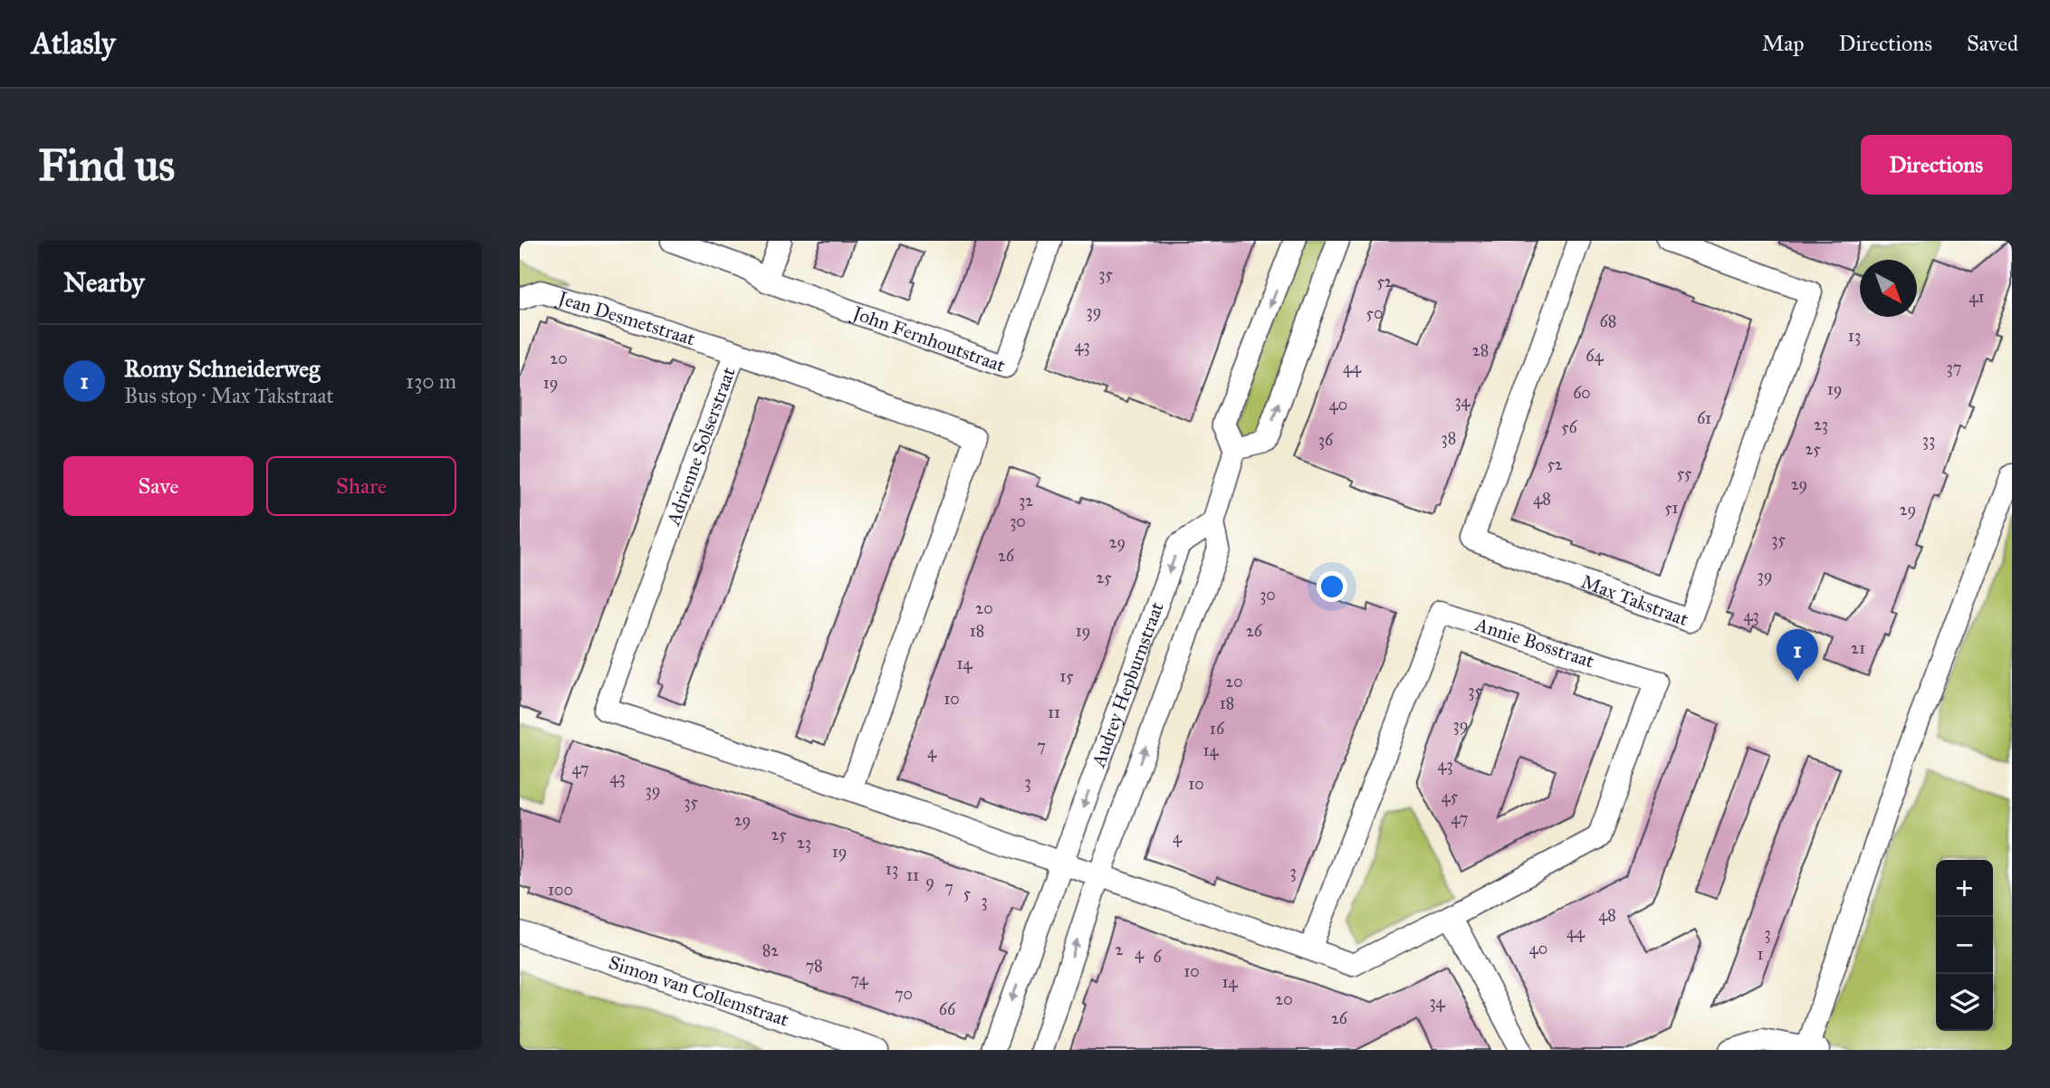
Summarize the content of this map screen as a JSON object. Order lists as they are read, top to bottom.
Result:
{
  "streets": {
    "street": [
      "Jean Desmetstraat",
      "John Fernhoutstraat",
      "Adrienne Solserstraat",
      "Max Takstraat",
      "Annie Bosstraat",
      "Audrey Hepburnstraat",
      "Simon van Collemstraat"
    ]
  },
  "crossings": [
    ["Jean Desmetstraat", "Adrienne Solserstraat"],
    ["Adrienne Solserstraat", "Audrey Hepburnstraat"],
    ["Annie Bosstraat", "Audrey Hepburnstraat"]
  ],
  "house_numbers": [
    "35",
    "52",
    "41",
    "39",
    "50",
    "68",
    "13",
    "43",
    "28",
    "64",
    "20",
    "44",
    "37",
    "19",
    "19",
    "60",
    "34",
    "40",
    "61",
    "23",
    "56",
    "38",
    "36",
    "33",
    "25",
    "52",
    "55",
    "29",
    "48",
    "32",
    "51",
    "29",
    "30",
    "35",
    "29",
    "26",
    "39",
    "25",
    "30",
    "20",
    "43",
    "18",
    "19",
    "26",
    "21",
    "14",
    "15",
    "20",
    "35",
    "10",
    "18",
    "11",
    "39",
    "16",
    "7",
    "14",
    "4",
    "43",
    "47",
    "43",
    "3",
    "10",
    "39",
    "45",
    "35",
    "47",
    "29",
    "25",
    "4",
    "23",
    "19",
    "13",
    "3",
    "11",
    "9",
    "7",
    "100",
    "5",
    "3",
    "48",
    "44",
    "3",
    "40",
    "2",
    "82",
    "4",
    "1",
    "6",
    "78",
    "10",
    "74",
    "14",
    "70",
    "20",
    "34",
    "66",
    "26"
  ],
  "north": "bottom right",
  "page": {
    "header": "Atlasly",
    "nav": ["Map", "Directions", "Saved"],
    "buttons": [
      "Directions",
      ["Save", "Share"]
    ],
    "title": "Find us",
    "heading": "Nearby",
    "list": [
      {
        "mark": "1",
        "name": "Romy Schneiderweg",
        "note": "Bus stop · Max Takstraat",
        "value": "130 m"
      }
    ],
    "pins": "1",
    "map_buttons": ["+", "−"]
  }
}
